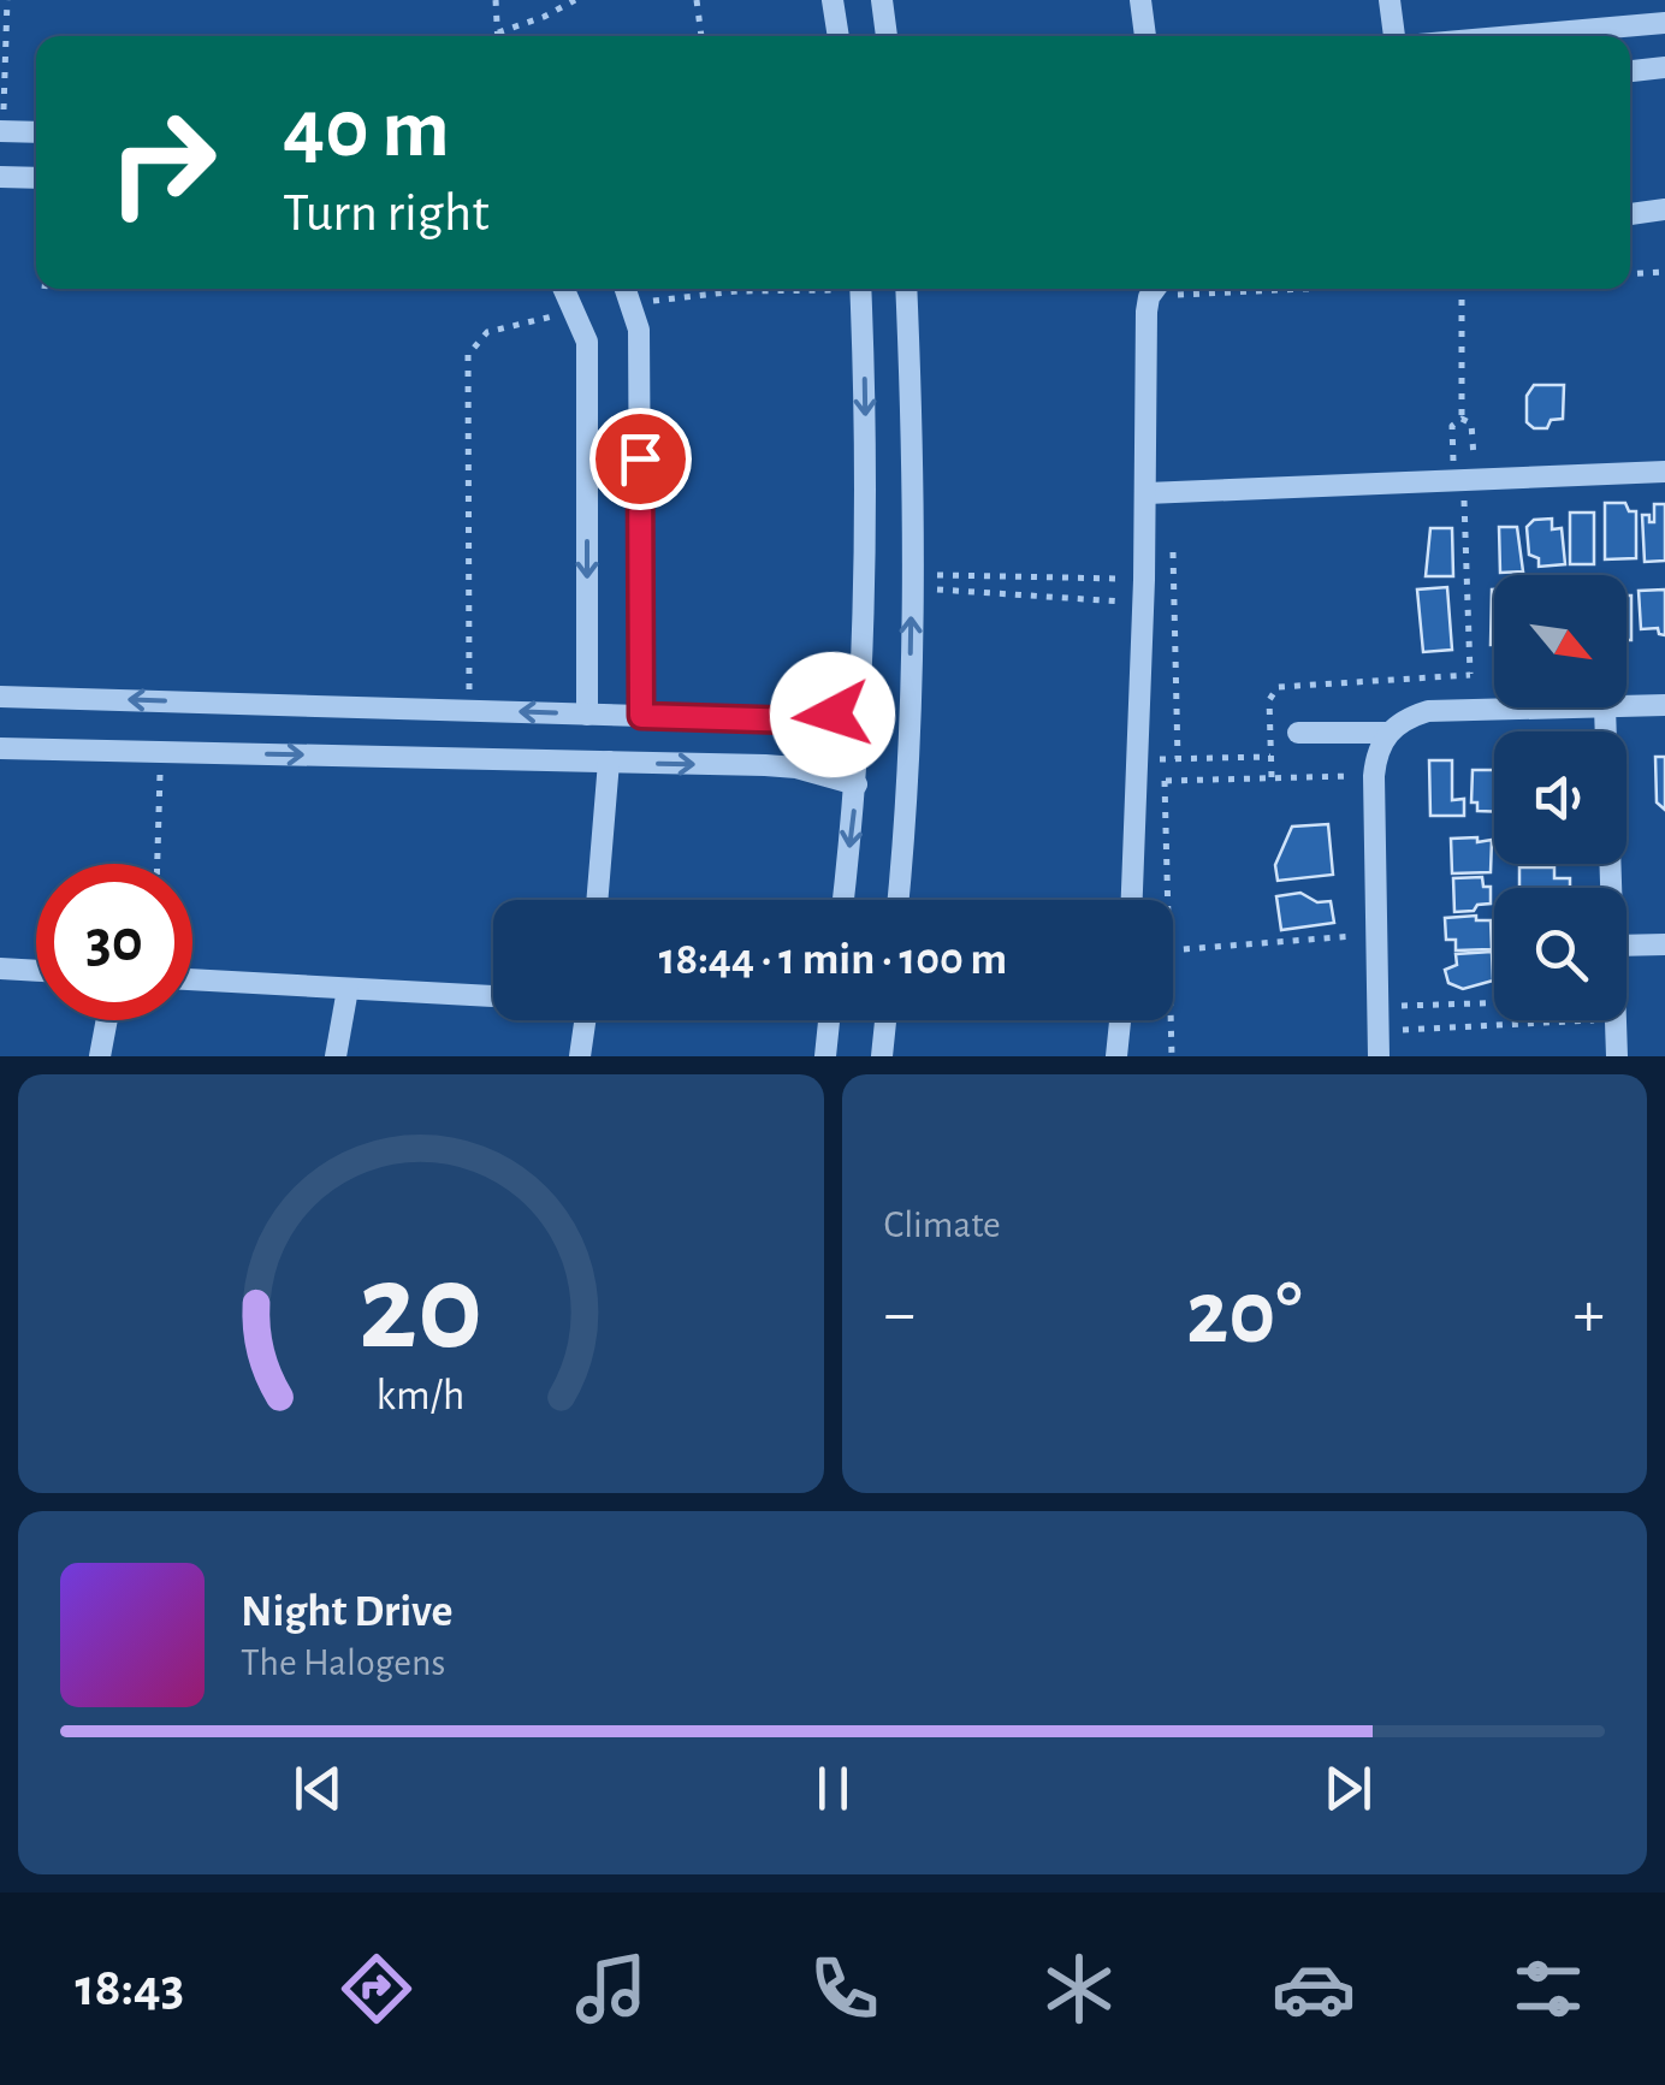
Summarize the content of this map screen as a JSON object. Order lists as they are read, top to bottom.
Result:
{
  "north": "bottom right",
  "page": {
    "turn": ["40 m", "Turn right"],
    "limit": "30",
    "trip": "18:44 · 1 min · 100 m",
    "tile": "Climate",
    "heat": ["−", "20°", "+"],
    "song": ["Night Drive", "The Halogens"],
    "tabs": "18:43",
    "gauge": ["20", "km/h"]
  }
}
